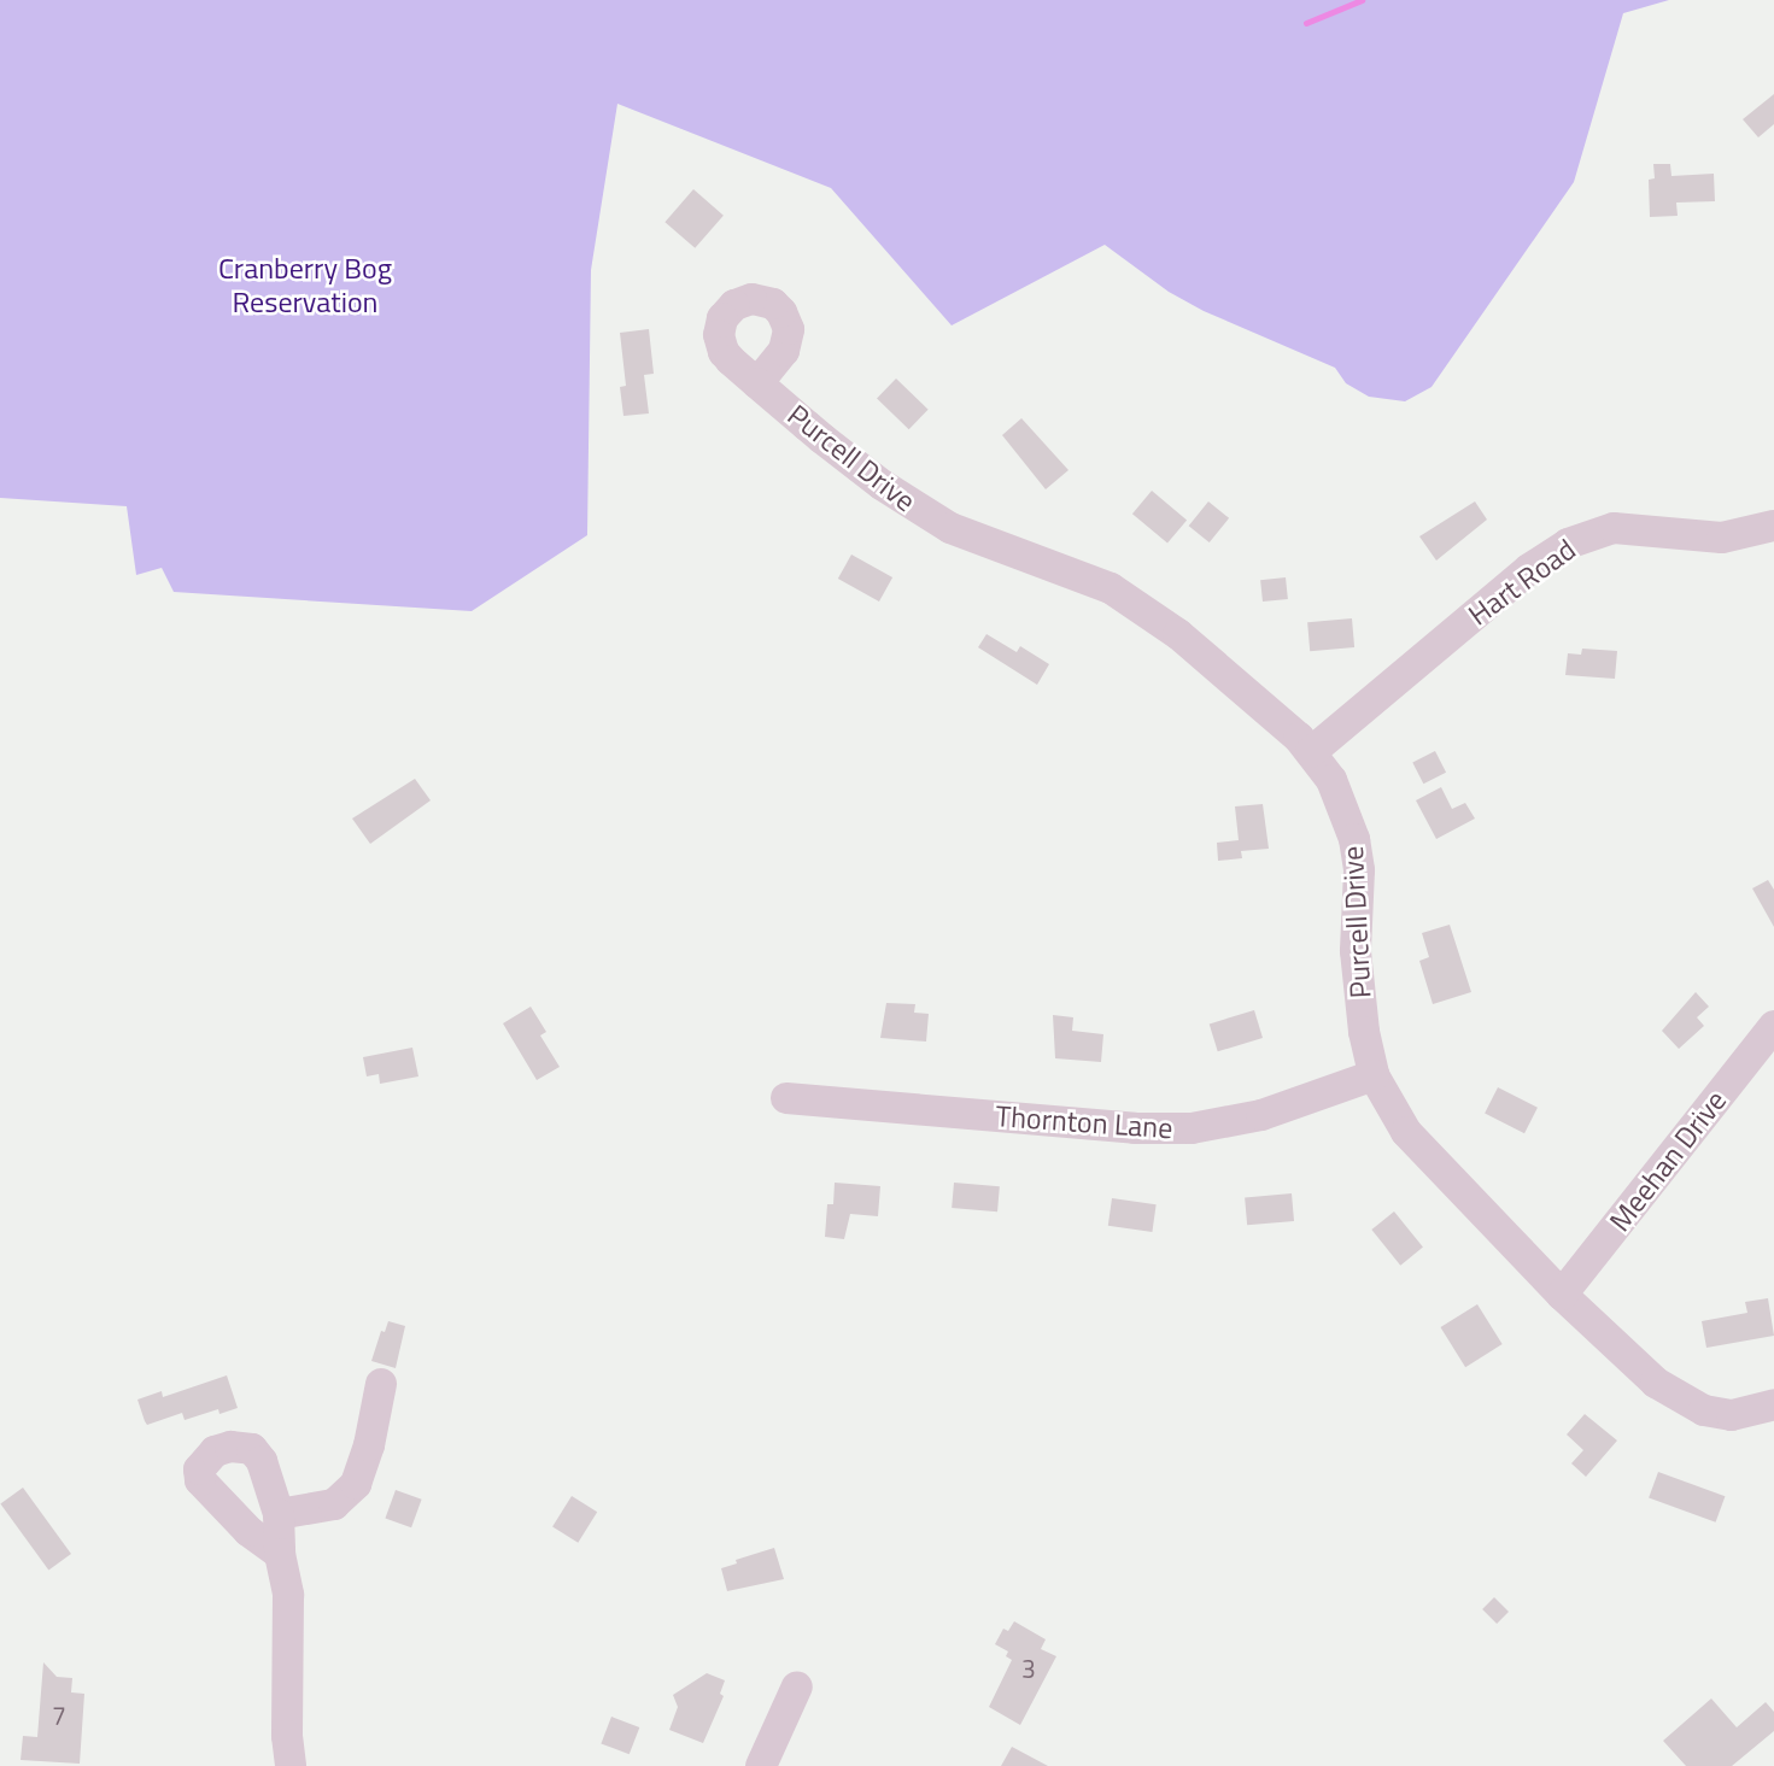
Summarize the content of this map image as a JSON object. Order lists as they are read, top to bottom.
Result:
{
  "streets": {
    "street": [
      "Purcell Drive",
      "Hart Road",
      "Thornton Lane",
      "Meehan Drive"
    ]
  },
  "crossings": [
    ["Purcell Drive", "Hart Road"],
    ["Purcell Drive", "Thornton Lane"],
    ["Purcell Drive", "Meehan Drive"]
  ],
  "parks": ["Cranberry Bog Reservation"],
  "house_numbers": ["3", "7"]
}
